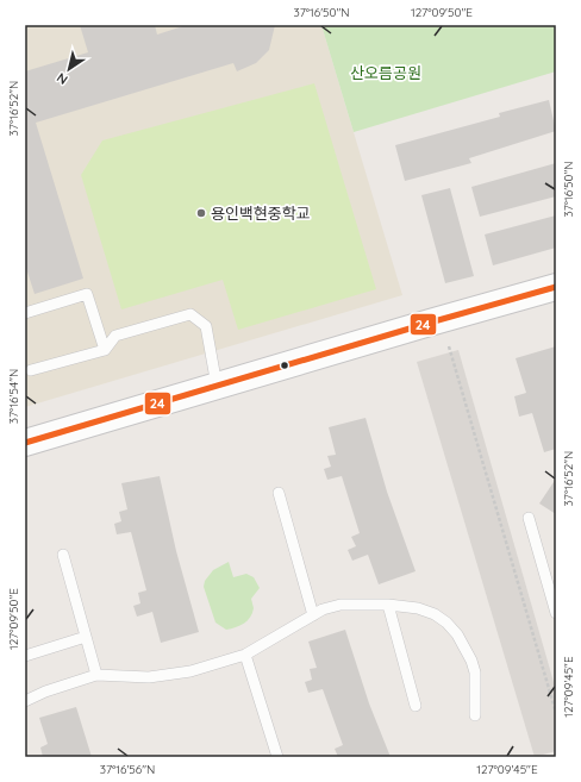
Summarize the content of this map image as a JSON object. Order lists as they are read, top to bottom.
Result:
{
  "parks": ["산오름공원"],
  "places": ["용인백현중학교"],
  "lines": ["transit line 24"],
  "north": "bottom left",
  "coordinates": [
    "37°16'50\"N",
    "127°09'50\"E",
    "37°16'52\"N",
    "37°16'54\"N",
    "127°09'45\"E",
    "37°16'56\"N"
  ]
}
